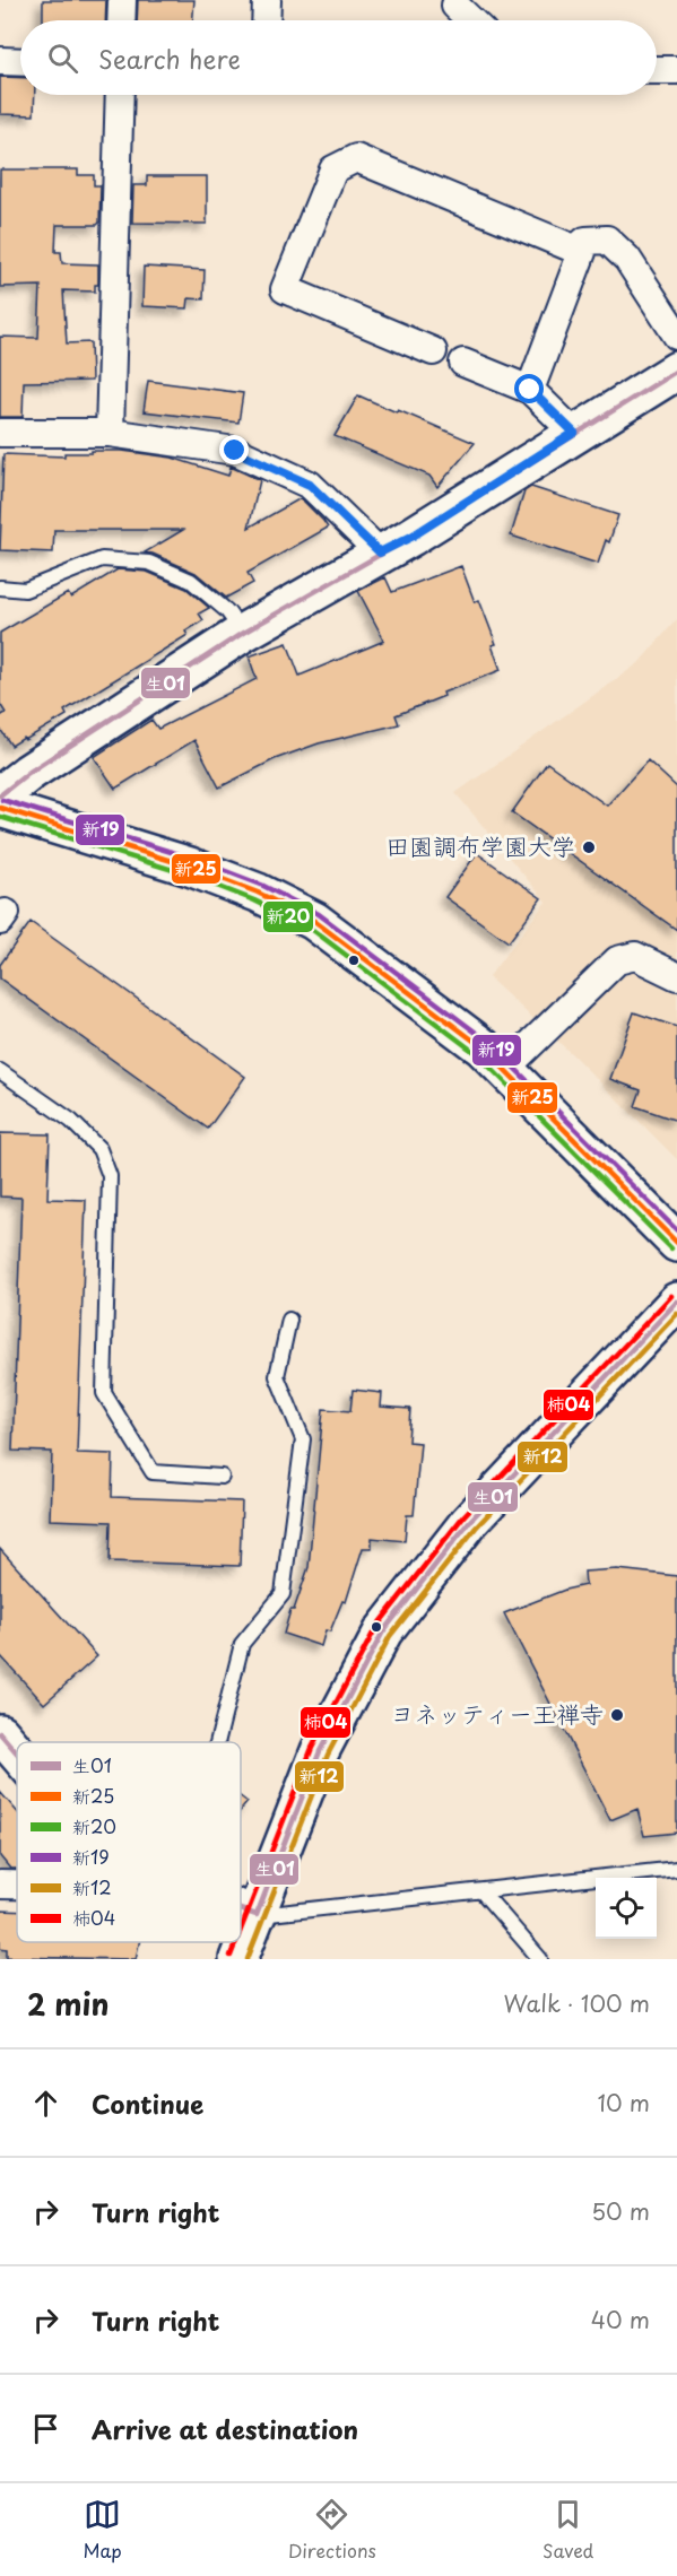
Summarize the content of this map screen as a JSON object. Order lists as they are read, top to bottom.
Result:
{
  "places": ["田園調布学園大学", "ヨネッティー王禅寺"],
  "lines": [
    "transit line 生01",
    "transit line 新19",
    "transit line 新25",
    "transit line 新20",
    "transit line 柿04",
    "transit line 新12"
  ],
  "legend": [
    "生01",
    "新25",
    "新20",
    "新19",
    "新12",
    "柿04"
  ],
  "page": {
    "search": "Search here",
    "heading": ["2 min", "Walk · 100 m"],
    "list": [
      ["Continue", "10 m"],
      ["Turn right", "50 m"],
      ["Turn right", "40 m"],
      "Arrive at destination"
    ],
    "nav": ["Map", "Directions", "Saved"]
  }
}
